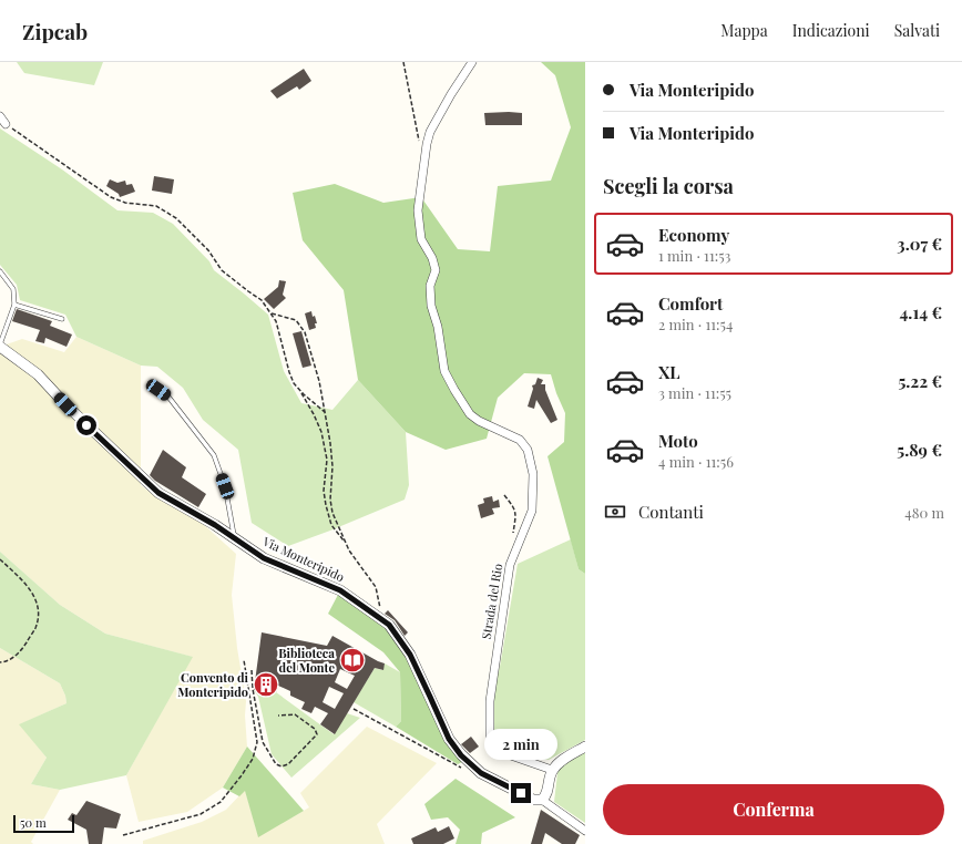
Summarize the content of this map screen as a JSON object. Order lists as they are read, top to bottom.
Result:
{
  "streets": {
    "street": ["Via Monteripido", "Strada del Rio"]
  },
  "places": {
    "library": ["Biblioteca del Monte"],
    "building": ["Convento di Monteripido"]
  },
  "scale_bar": "50 m",
  "page": {
    "header": "Zipcab",
    "nav": ["Mappa", "Indicazioni", "Salvati"],
    "banner": ["Via Monteripido", "Via Monteripido"],
    "heading": "Scegli la corsa",
    "list": [
      {
        "name": "Economy",
        "note": "1 min · 11:53",
        "value": "3.07 €"
      },
      {
        "name": "Comfort",
        "note": "2 min · 11:54",
        "value": "4.14 €"
      },
      {
        "name": "XL",
        "note": "3 min · 11:55",
        "value": "5.22 €"
      },
      {
        "name": "Moto",
        "note": "4 min · 11:56",
        "value": "5.89 €"
      }
    ],
    "pay": ["Contanti", "480 m"],
    "bubble": "2 min",
    "buttons": "Conferma",
    "scale": "50 m"
  }
}
